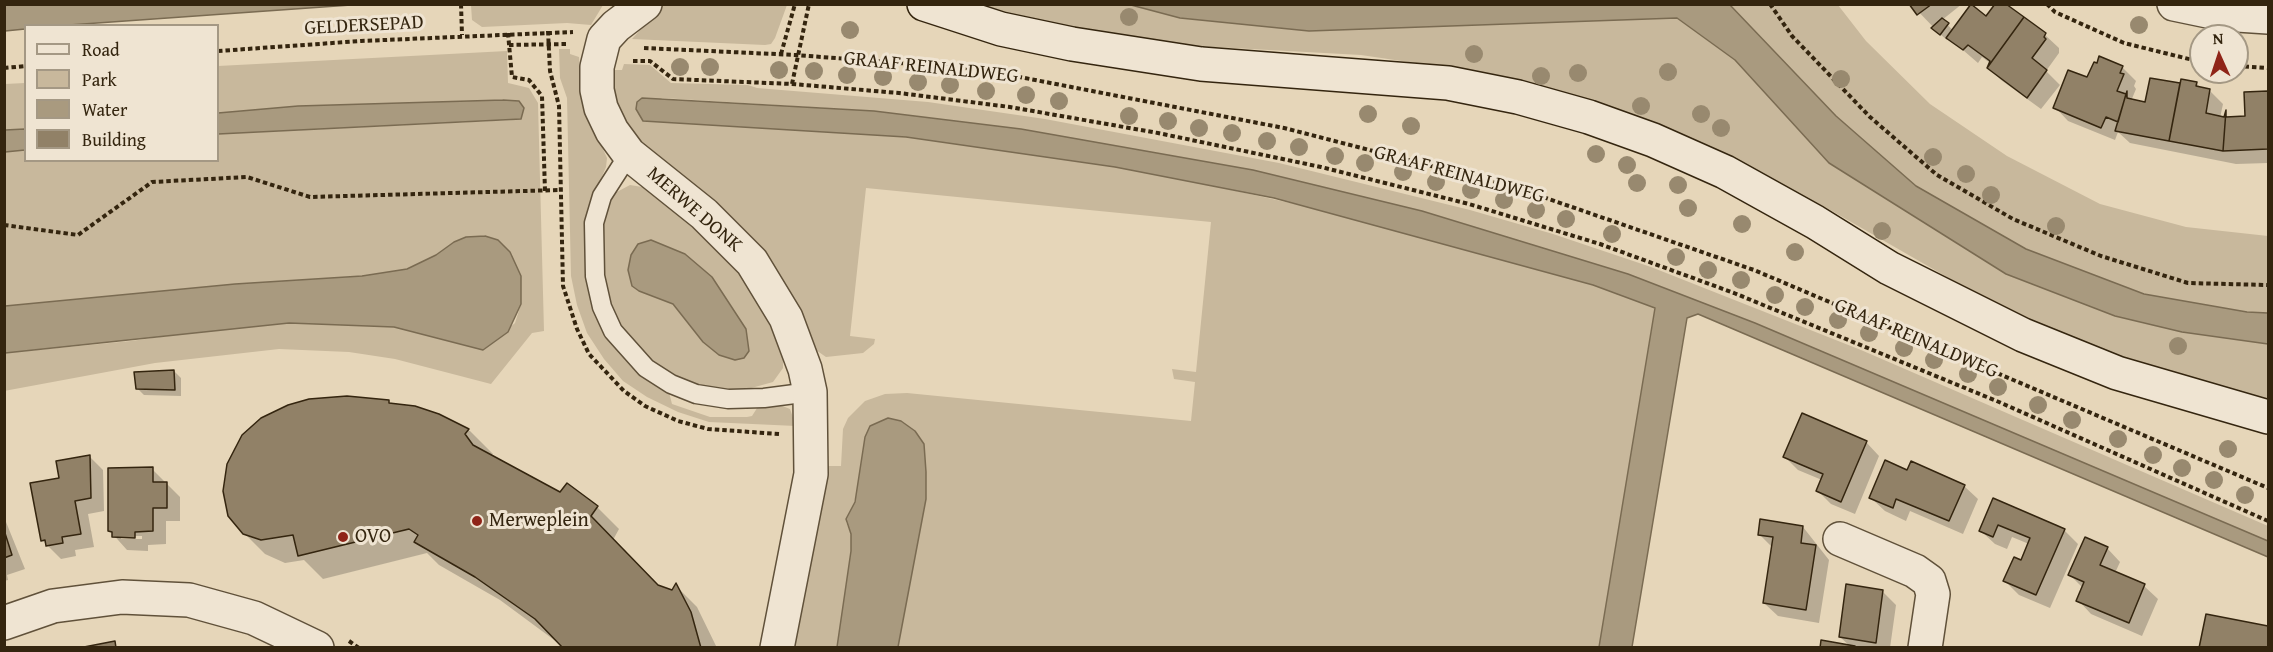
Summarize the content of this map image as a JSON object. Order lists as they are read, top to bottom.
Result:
{
  "streets": {
    "main road": ["MERWE DONK"],
    "path": ["GELDERSEPAD", "GRAAF REINALDWEG"]
  },
  "crossings": [
    ["GRAAF REINALDWEG", "MERWE DONK"]
  ],
  "places": ["Merweplein", "OVO"],
  "legend": [
    "Road",
    "Park",
    "Water",
    "Building"
  ],
  "north": "top"
}
